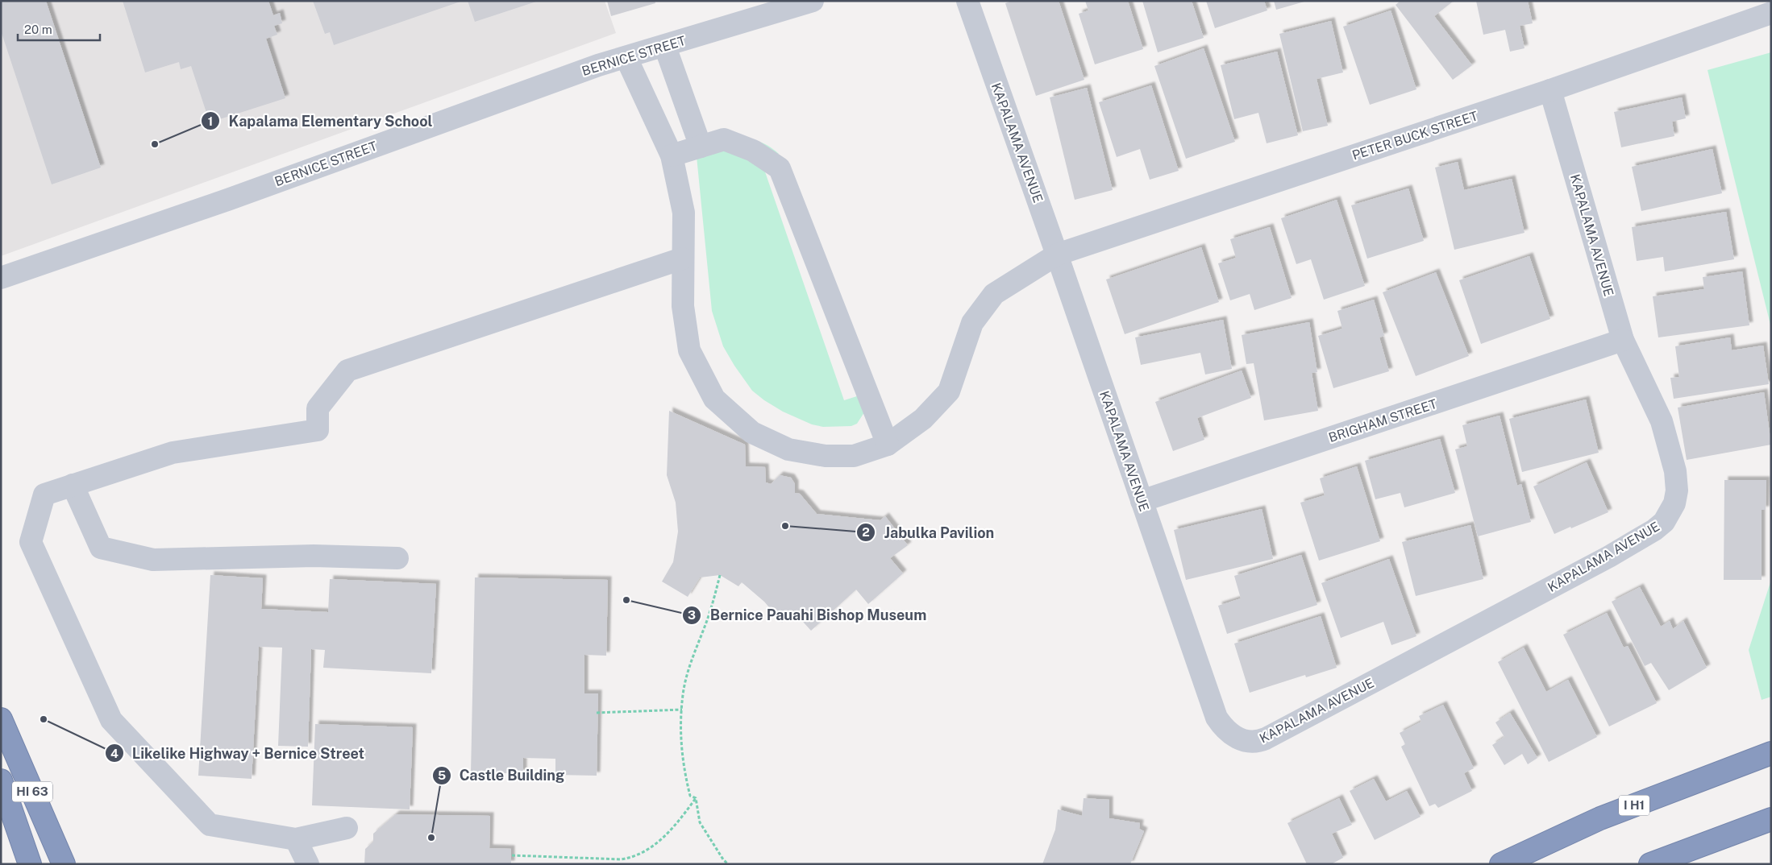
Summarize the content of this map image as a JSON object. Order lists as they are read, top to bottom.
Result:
{
  "streets": {
    "highway": ["HI 63", "I H1"],
    "street": [
      "BERNICE STREET",
      "PETER BUCK STREET",
      "KAPALAMA AVENUE",
      "BRIGHAM STREET"
    ]
  },
  "crossings": [
    ["BERNICE STREET", "PETER BUCK STREET"],
    ["PETER BUCK STREET", "KAPALAMA AVENUE"],
    ["KAPALAMA AVENUE", "BRIGHAM STREET"]
  ],
  "places": [
    "Kapalama Elementary School",
    "Jabulka Pavilion",
    "Bernice Pauahi Bishop Museum",
    "Likelike Highway + Bernice Street",
    "Castle Building"
  ],
  "scale_bar": "20 m"
}
